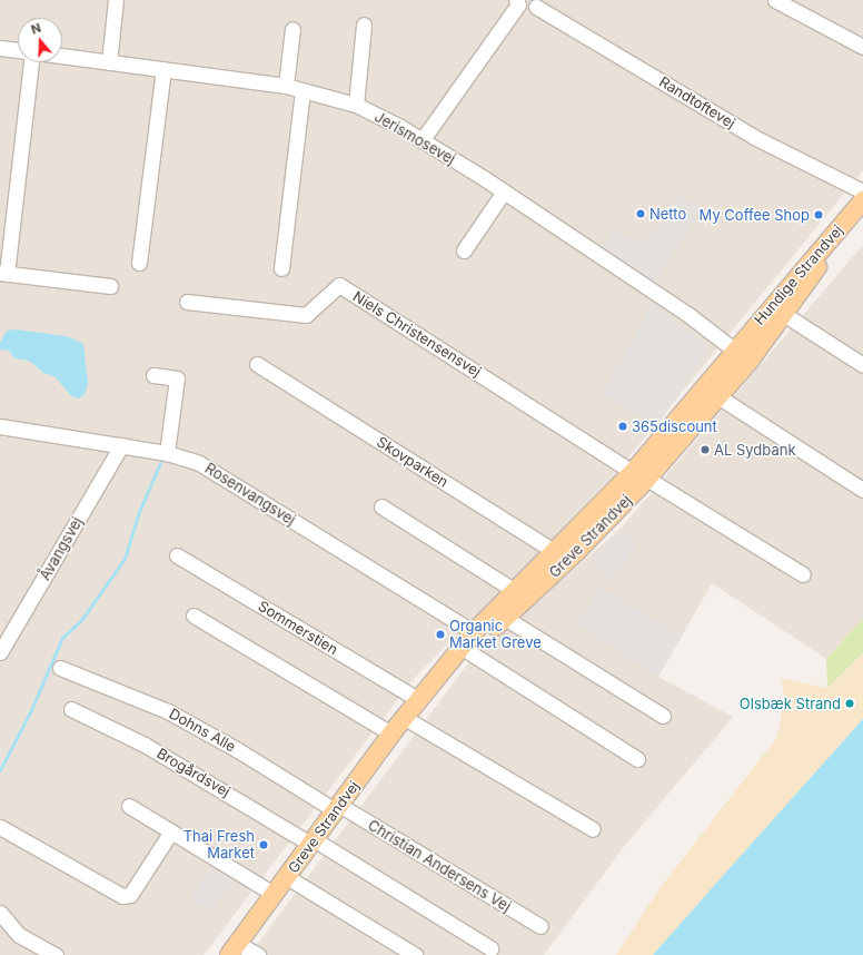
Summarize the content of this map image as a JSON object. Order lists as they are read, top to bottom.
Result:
{
  "streets": {
    "main road": ["Hundige Strandvej", "Greve Strandvej"],
    "street": [
      "Randtoftevej",
      "Jerismosevej",
      "Niels Christensensvej",
      "Skovparken",
      "Rosenvangsvej",
      "Åvangsvej",
      "Sommerstien",
      "Dohns Alle",
      "Brogårdsvej",
      "Christian Andersens Vej"
    ]
  },
  "crossings": [
    ["Jerismosevej", "Hundige Strandvej"],
    ["Jerismosevej", "Greve Strandvej"],
    ["Hundige Strandvej", "Greve Strandvej"],
    ["Niels Christensensvej", "Greve Strandvej"],
    ["Skovparken", "Greve Strandvej"],
    ["Rosenvangsvej", "Greve Strandvej"],
    ["Rosenvangsvej", "Åvangsvej"],
    ["Greve Strandvej", "Sommerstien"],
    ["Greve Strandvej", "Dohns Alle"],
    ["Greve Strandvej", "Brogårdsvej"],
    ["Greve Strandvej", "Christian Andersens Vej"],
    ["Dohns Alle", "Christian Andersens Vej"]
  ],
  "places": [
    "Netto",
    "My Coffee Shop",
    "365discount",
    "AL Sydbank",
    "Organic Market Greve",
    "Olsbæk Strand",
    "Thai Fresh Market"
  ],
  "north": "top"
}
